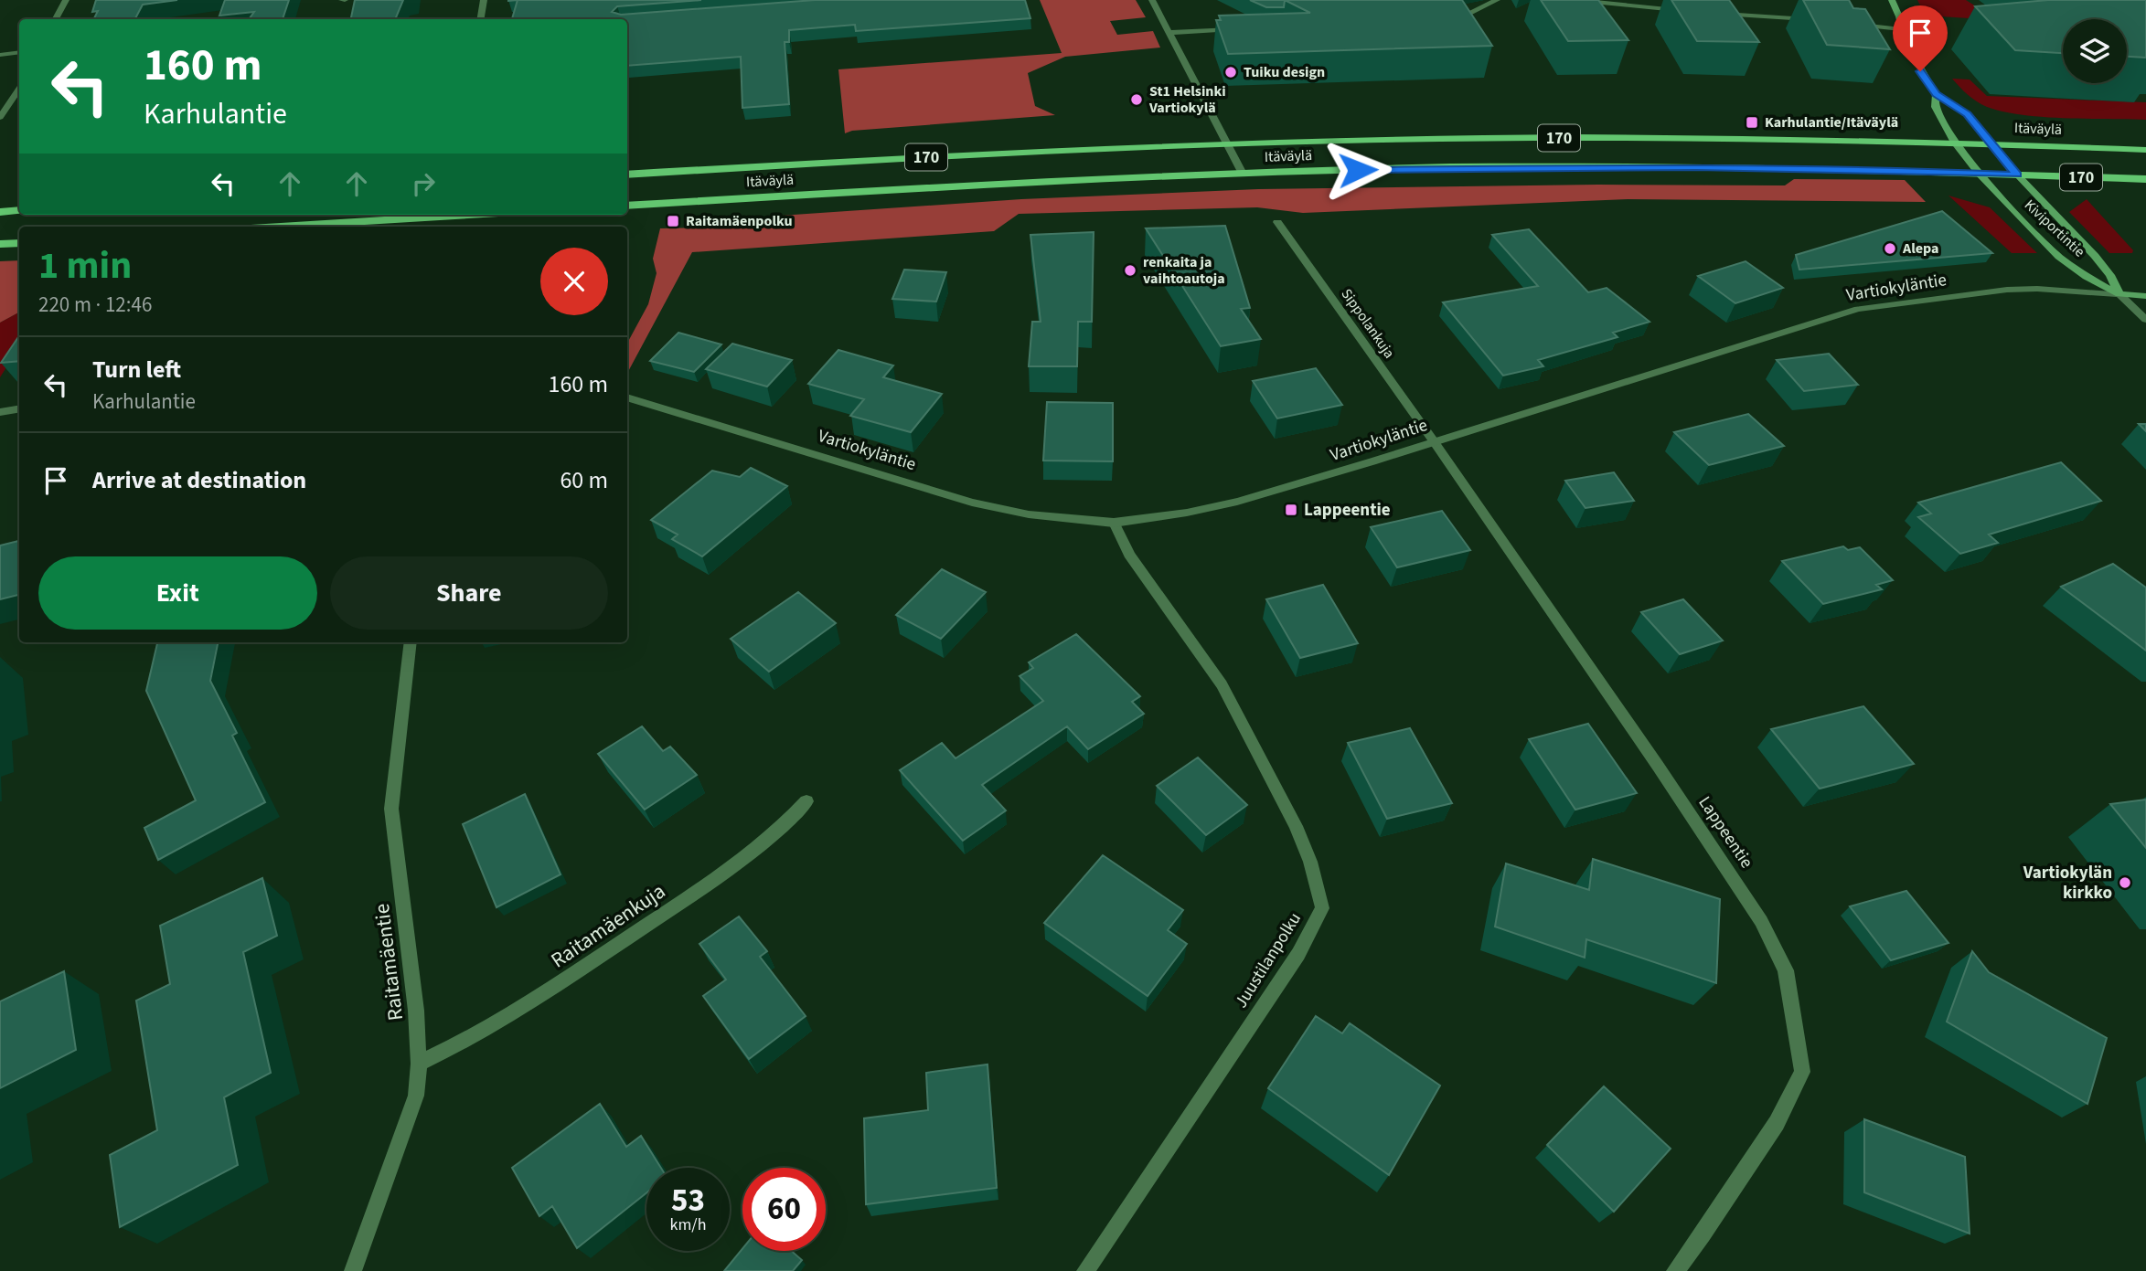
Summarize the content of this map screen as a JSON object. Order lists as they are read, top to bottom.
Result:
{
  "streets": {
    "main road": [
      "Itäväylä",
      "170",
      "Kiviportintie",
      "Vartiokyläntie"
    ],
    "street": [
      "Sippolankuja",
      "Lappeentie",
      "Raitamäenkuja",
      "Juustilanpolku",
      "Raitamäentie"
    ]
  },
  "crossings": [
    ["Itäväylä", "Kiviportintie"],
    ["Kiviportintie", "Vartiokyläntie"],
    ["Vartiokyläntie", "Sippolankuja"],
    ["Vartiokyläntie", "Lappeentie"],
    ["Vartiokyläntie", "Juustilanpolku"],
    ["Sippolankuja", "Lappeentie"],
    ["Raitamäenkuja", "Raitamäentie"]
  ],
  "places": {
    "other": [
      "Tuiku design",
      "St1 Helsinki Vartiokylä",
      "Alepa",
      "renkaita ja vaihtoautoja",
      "Vartiokylän kirkko"
    ],
    "transit": ["Karhulantie/Itäväylä", "Raitamäenpolku", "Lappeentie"]
  },
  "page": {
    "turn": ["160 m", "Karhulantie"],
    "heading": ["1 min", "220 m · 12:46"],
    "list": [
      {
        "name": "Turn left",
        "note": "Karhulantie",
        "value": "160 m"
      },
      {
        "name": "Arrive at destination",
        "value": "60 m"
      }
    ],
    "buttons": ["Exit", "Share"],
    "speed": "53 km/h",
    "limit": "60"
  }
}
